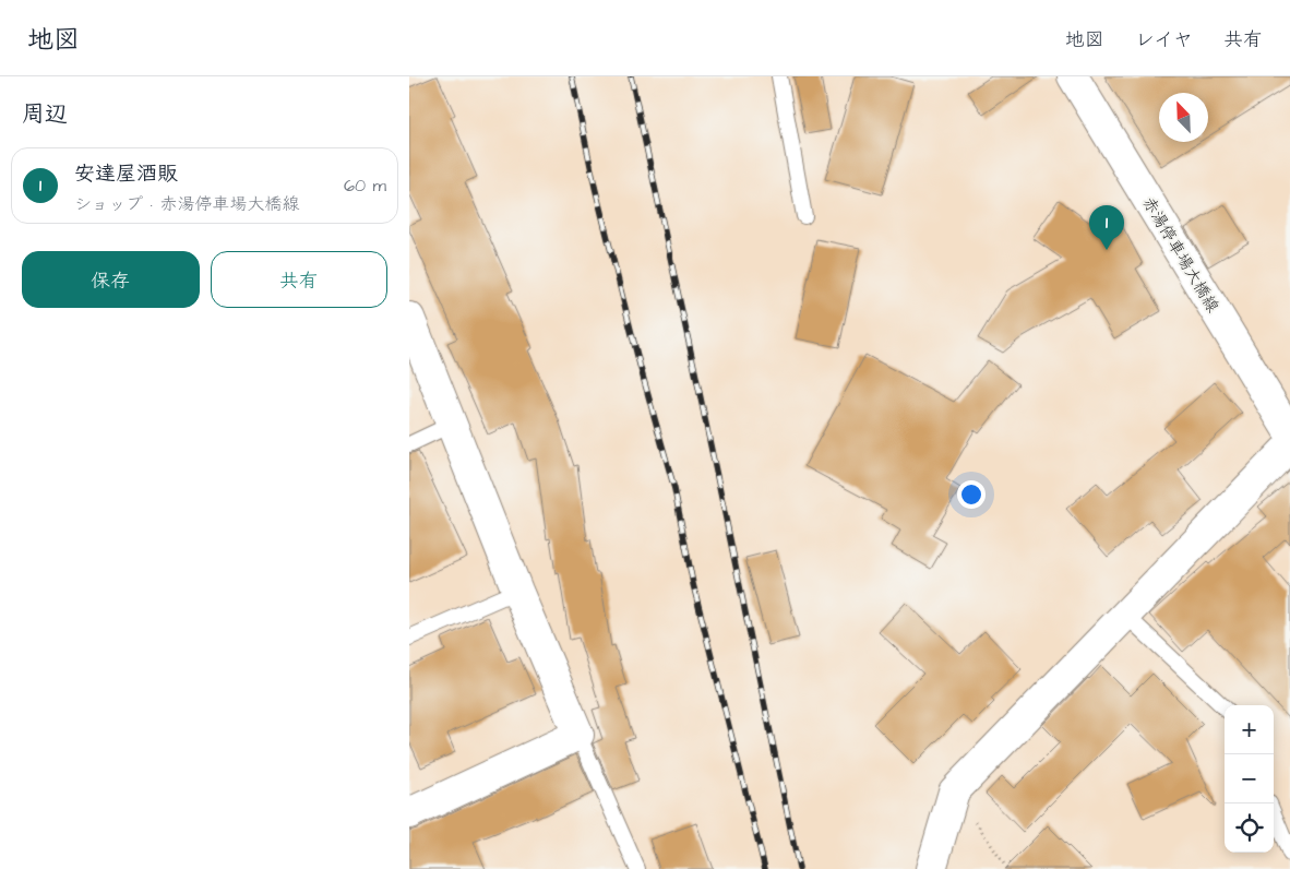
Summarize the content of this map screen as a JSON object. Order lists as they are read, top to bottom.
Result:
{
  "streets": {
    "street": ["赤湯停車場大橋線"]
  },
  "north": "top left",
  "page": {
    "header": "地図",
    "nav": ["地図", "レイヤ", "共有"],
    "heading": "周辺",
    "list": [
      {
        "mark": "1",
        "name": "安達屋酒販",
        "note": "ショップ · 赤湯停車場大橋線",
        "value": "60 m"
      }
    ],
    "pins": "1",
    "buttons": ["保存", "共有"],
    "map_buttons": ["+", "−"]
  }
}
